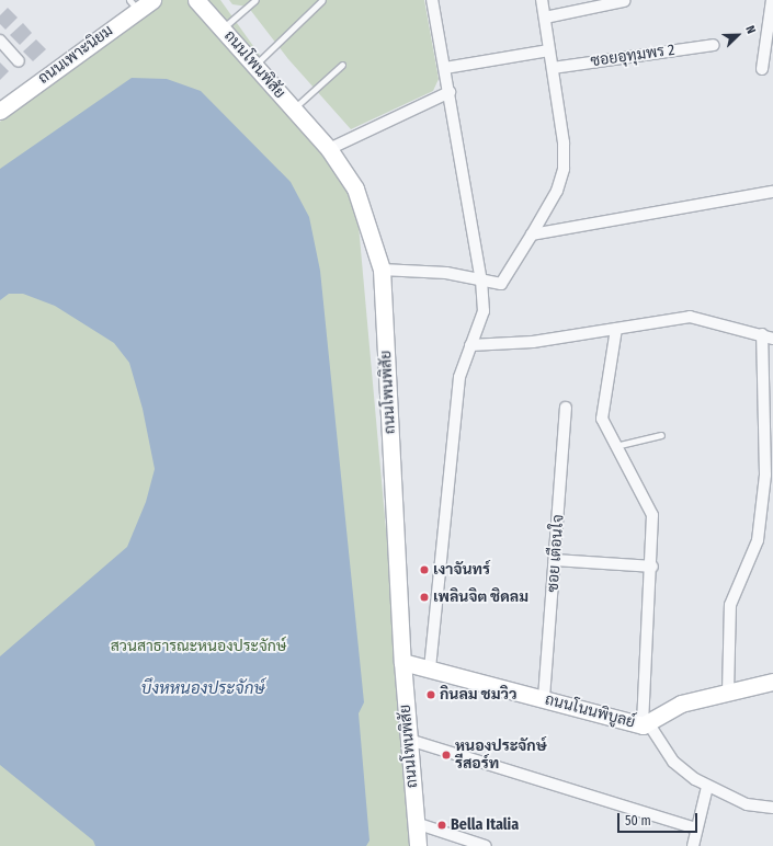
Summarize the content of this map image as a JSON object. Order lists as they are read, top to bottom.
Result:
{
  "streets": {
    "street": [
      "ถนนเพาะนิยม",
      "ซอยอุทุมพร 2",
      "ถนนโพนพิสัย",
      "ซอย เตือนใจ",
      "ถนนโนนพิบูลย์"
    ]
  },
  "crossings": [
    ["ถนนโพนพิสัย", "ถนนโนนพิบูลย์"],
    ["ซอย เตือนใจ", "ถนนโนนพิบูลย์"]
  ],
  "water": ["บึงหหนองประจักษ์"],
  "parks": ["สวนสาธารณะหนองประจักษ์"],
  "places": [
    "เงาจันทร์",
    "เพลินจิต ชิดลม",
    "กินลม ชมวิว",
    "หนองประจักษ์ รีสอร์ท",
    "Bella Italia"
  ],
  "scale_bar": "50 m",
  "north": "top right"
}
